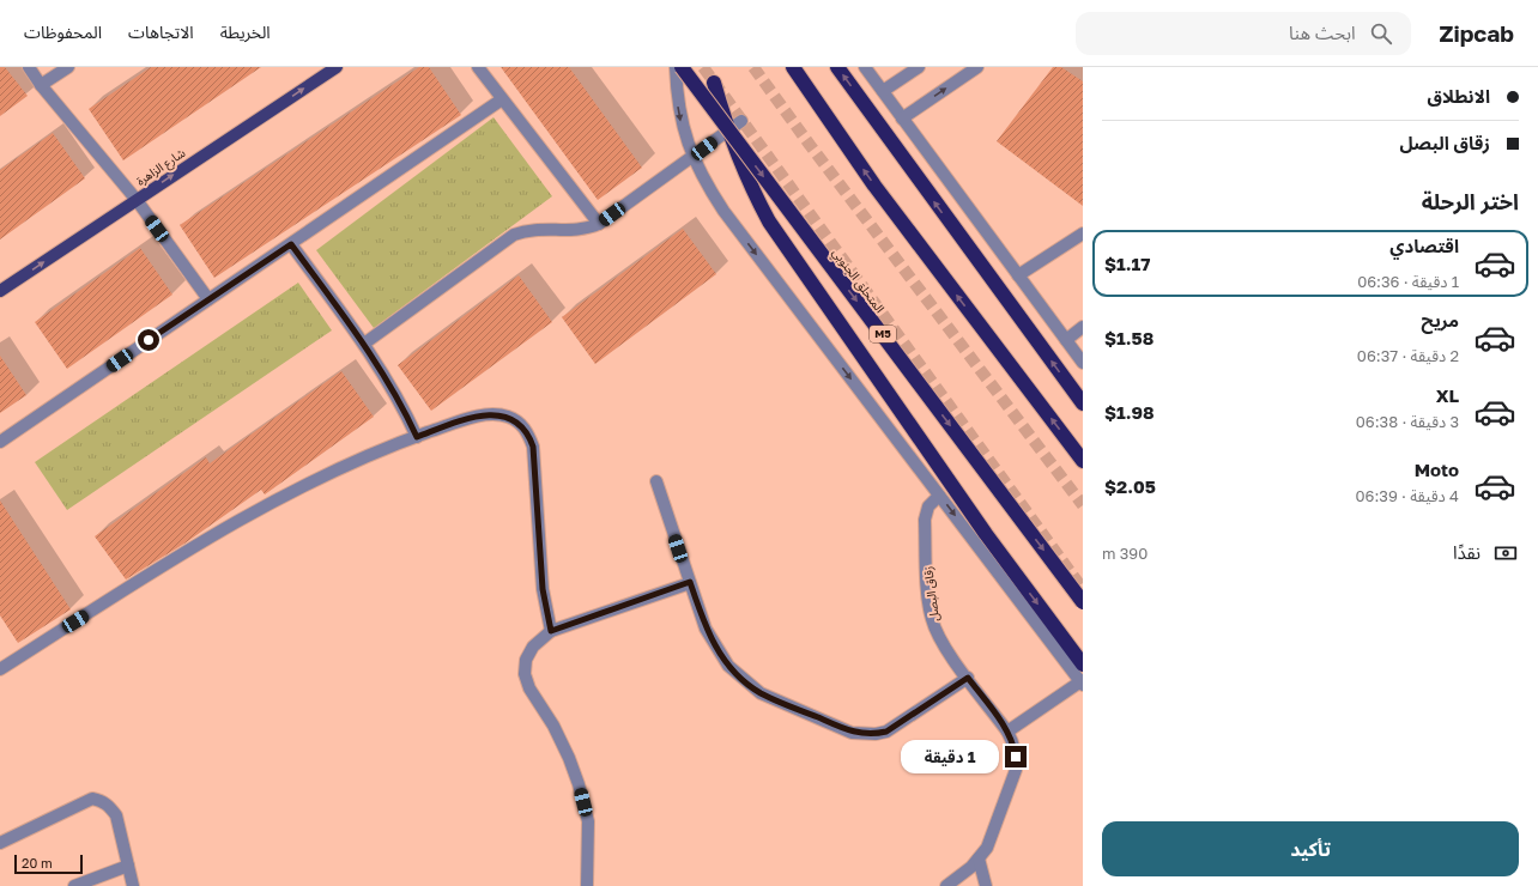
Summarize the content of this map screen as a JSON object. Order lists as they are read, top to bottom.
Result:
{
  "streets": {
    "highway": ["المتحلق الجنوبي", "M5"],
    "main road": ["شارع الزاهرة"],
    "street": ["زقاق البصل"]
  },
  "one_way": ["شارع الزاهرة"],
  "scale_bar": "20 m",
  "page": {
    "header": "Zipcab",
    "search": "ابحث هنا",
    "nav": ["الخريطة", "الاتجاهات", "المحفوظات"],
    "banner": ["الانطلاق", "زقاق البصل"],
    "heading": "اختر الرحلة",
    "list": [
      {
        "name": "اقتصادي",
        "note": "1 دقيقة · 06:36",
        "value": "$1.17"
      },
      {
        "name": "مريح",
        "note": "2 دقيقة · 06:37",
        "value": "$1.58"
      },
      {
        "name": "XL",
        "note": "3 دقيقة · 06:38",
        "value": "$1.98"
      },
      {
        "name": "Moto",
        "note": "4 دقيقة · 06:39",
        "value": "$2.05"
      }
    ],
    "pay": ["نقدًا", "390 m"],
    "bubble": "1 دقيقة",
    "buttons": "تأكيد",
    "scale": "20 m"
  }
}
